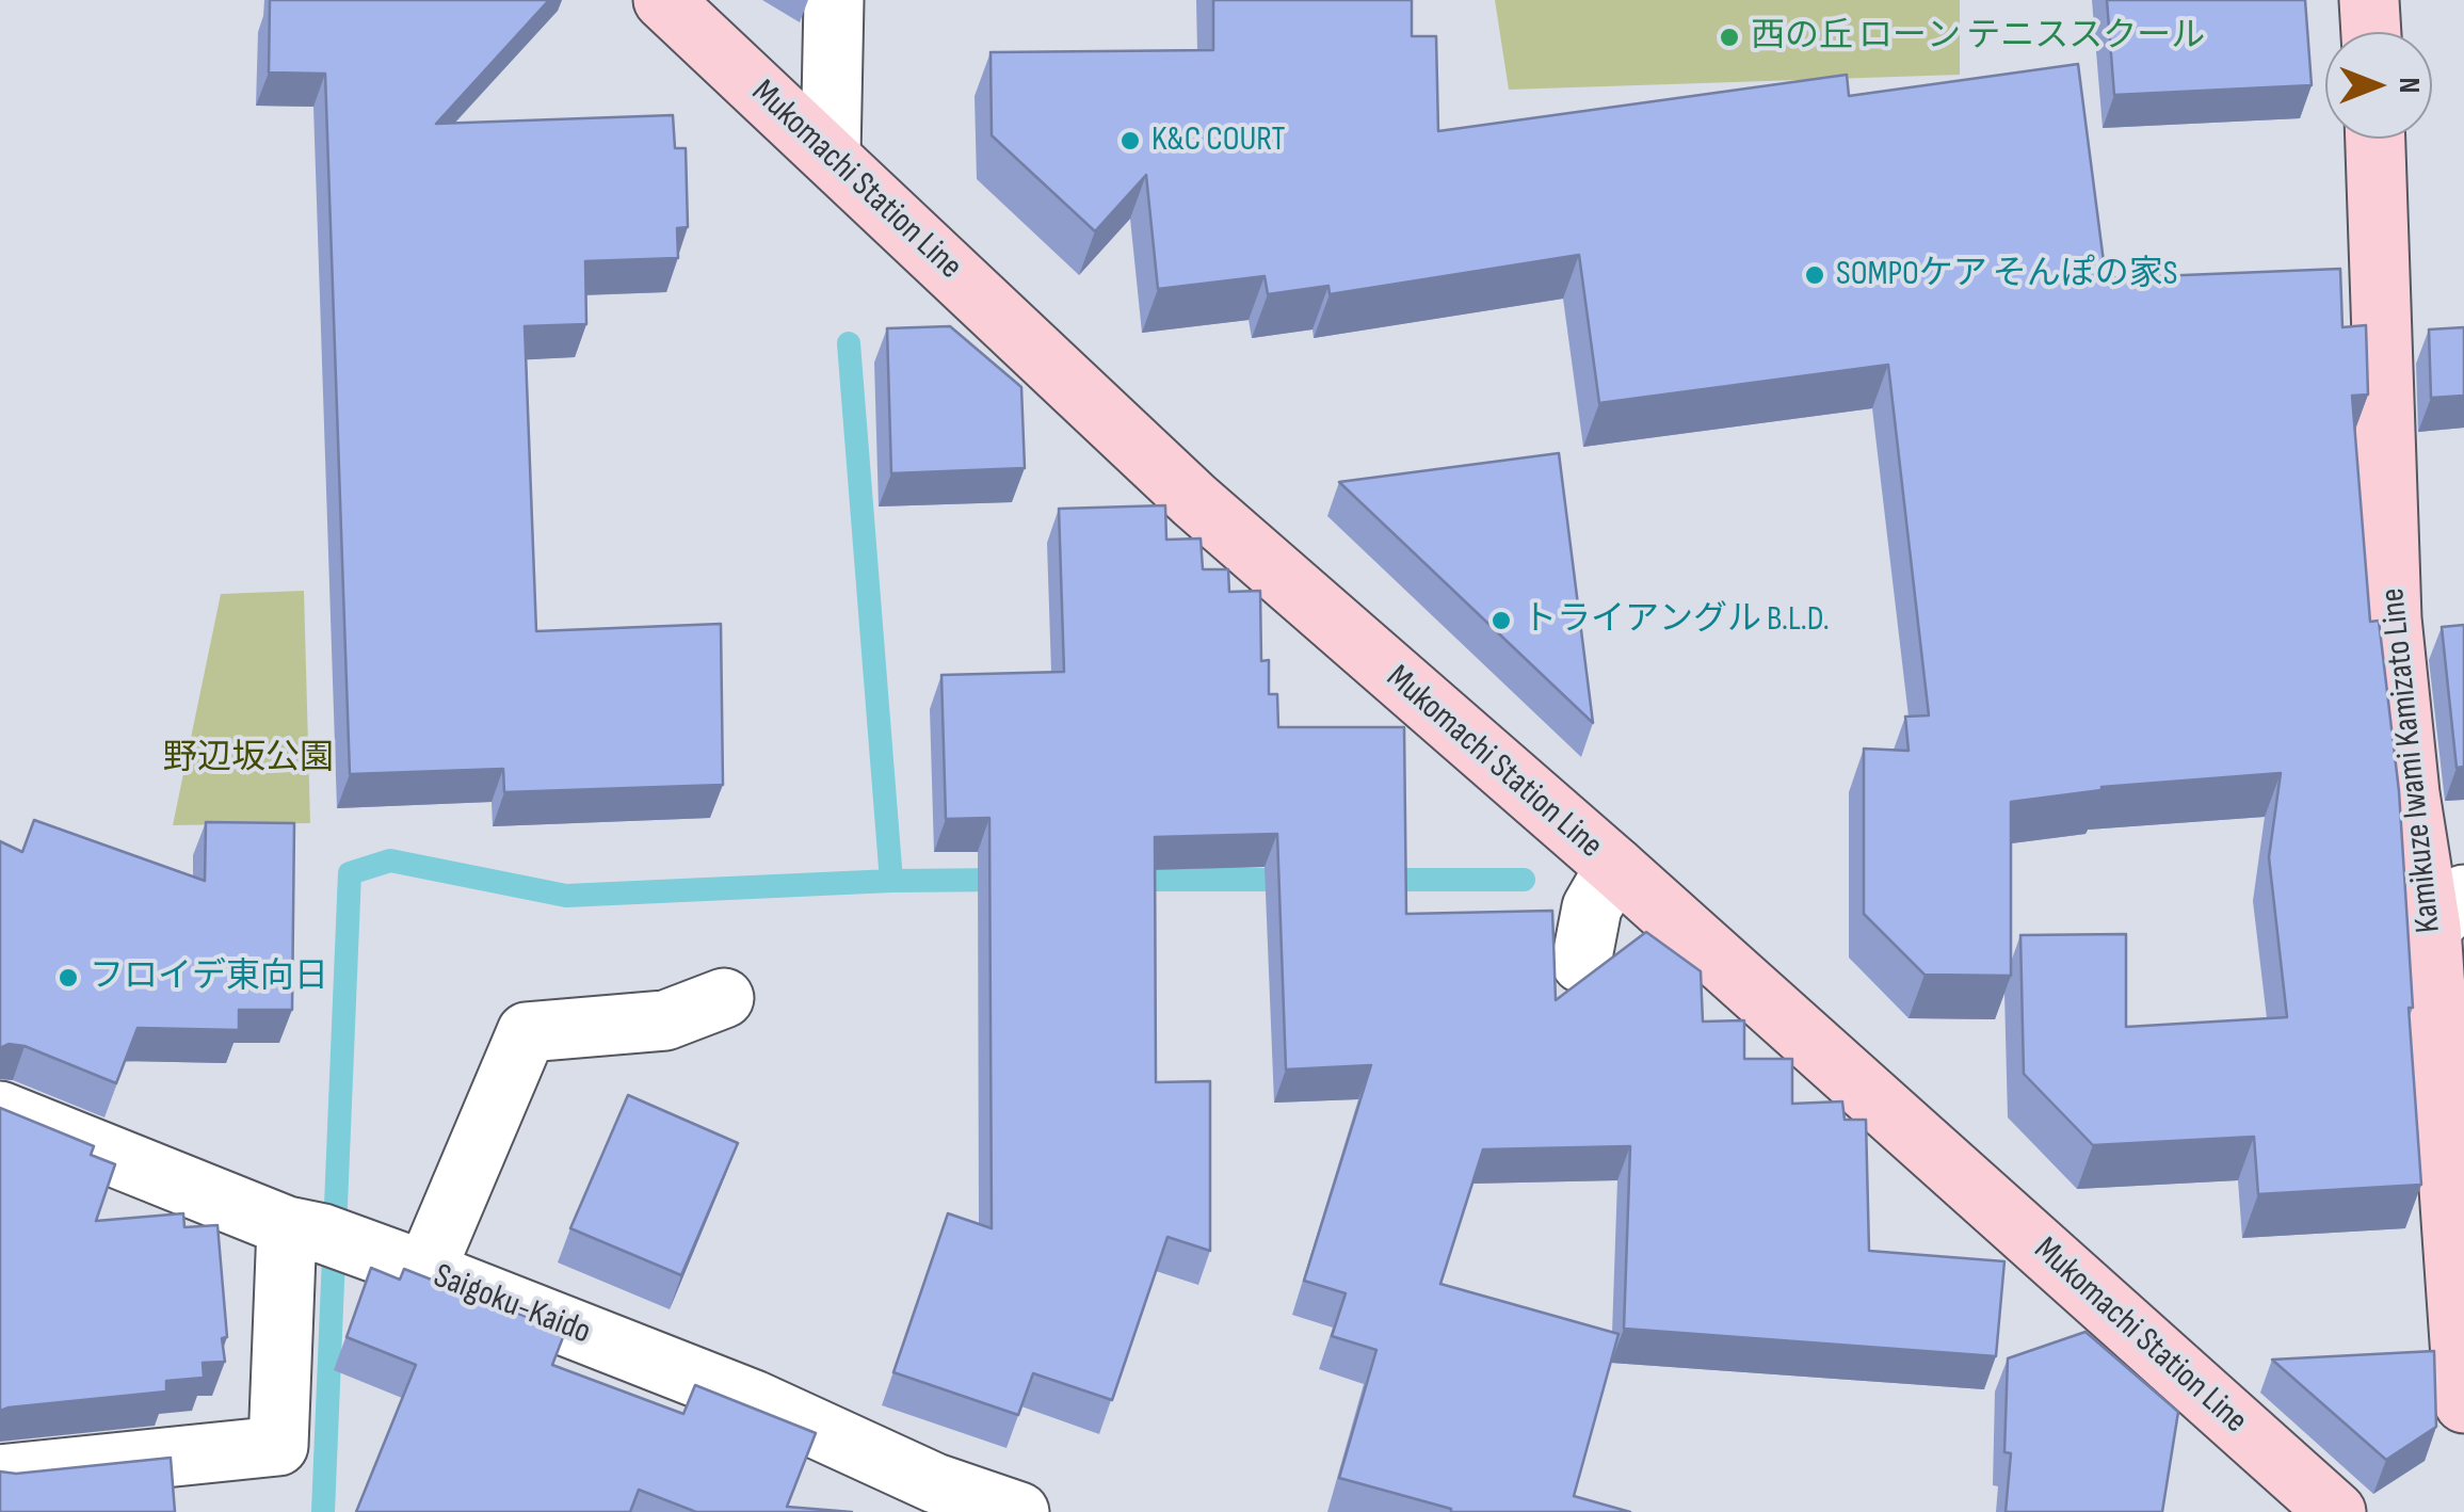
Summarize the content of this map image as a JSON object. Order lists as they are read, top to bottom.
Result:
{
  "streets": {
    "main road": ["Mukomachi Station Line", "Kamikuze Iwami Kamizato Line"],
    "street": ["Saigoku-Kaido"]
  },
  "parks": ["野辺坂公園"],
  "places": [
    "西の丘 ローン テニススクール",
    "K&C COURT",
    "SOMPOケア そんぽの家S",
    "トライアングル B.L.D.",
    "フロイデ東向日"
  ],
  "north": "right"
}
